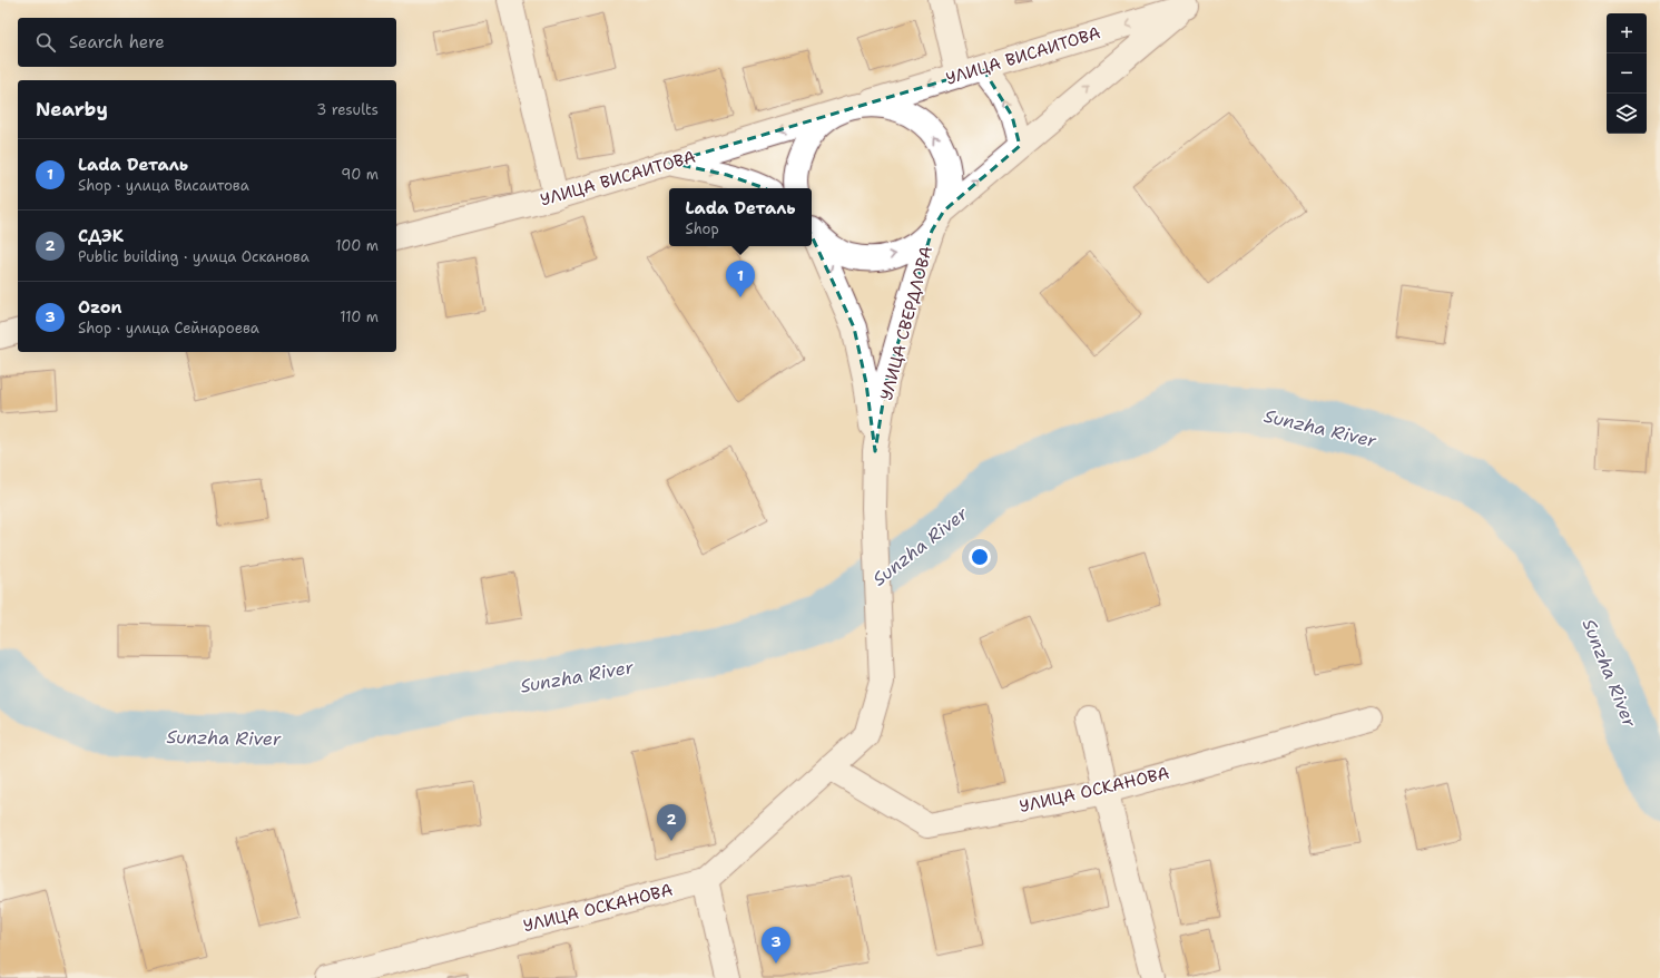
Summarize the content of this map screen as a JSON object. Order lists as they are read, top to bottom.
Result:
{
  "streets": {
    "street": ["УЛИЦА ВИСАИТОВА", "УЛИЦА СВЕРДЛОВА", "УЛИЦА ОСКАНОВА"]
  },
  "crossings": [
    ["УЛИЦА ВИСАИТОВА", "УЛИЦА СВЕРДЛОВА"],
    ["УЛИЦА СВЕРДЛОВА", "УЛИЦА ОСКАНОВА"]
  ],
  "water": ["Sunzha River"],
  "page": {
    "map_buttons": ["+", "−"],
    "search": "Search here",
    "heading": ["Nearby", "3 results"],
    "list": [
      {
        "mark": "1",
        "name": "Lada Dеталь",
        "note": "Shop · улица Висаитова",
        "value": "90 m"
      },
      {
        "mark": "2",
        "name": "СДЭК",
        "note": "Public building · улица Осканова",
        "value": "100 m"
      },
      {
        "mark": "3",
        "name": "Ozon",
        "note": "Shop · улица Сейнароева",
        "value": "110 m"
      }
    ],
    "popup": ["Lada Dеталь", "Shop"],
    "pins": ["1", "2", "3"]
  }
}
